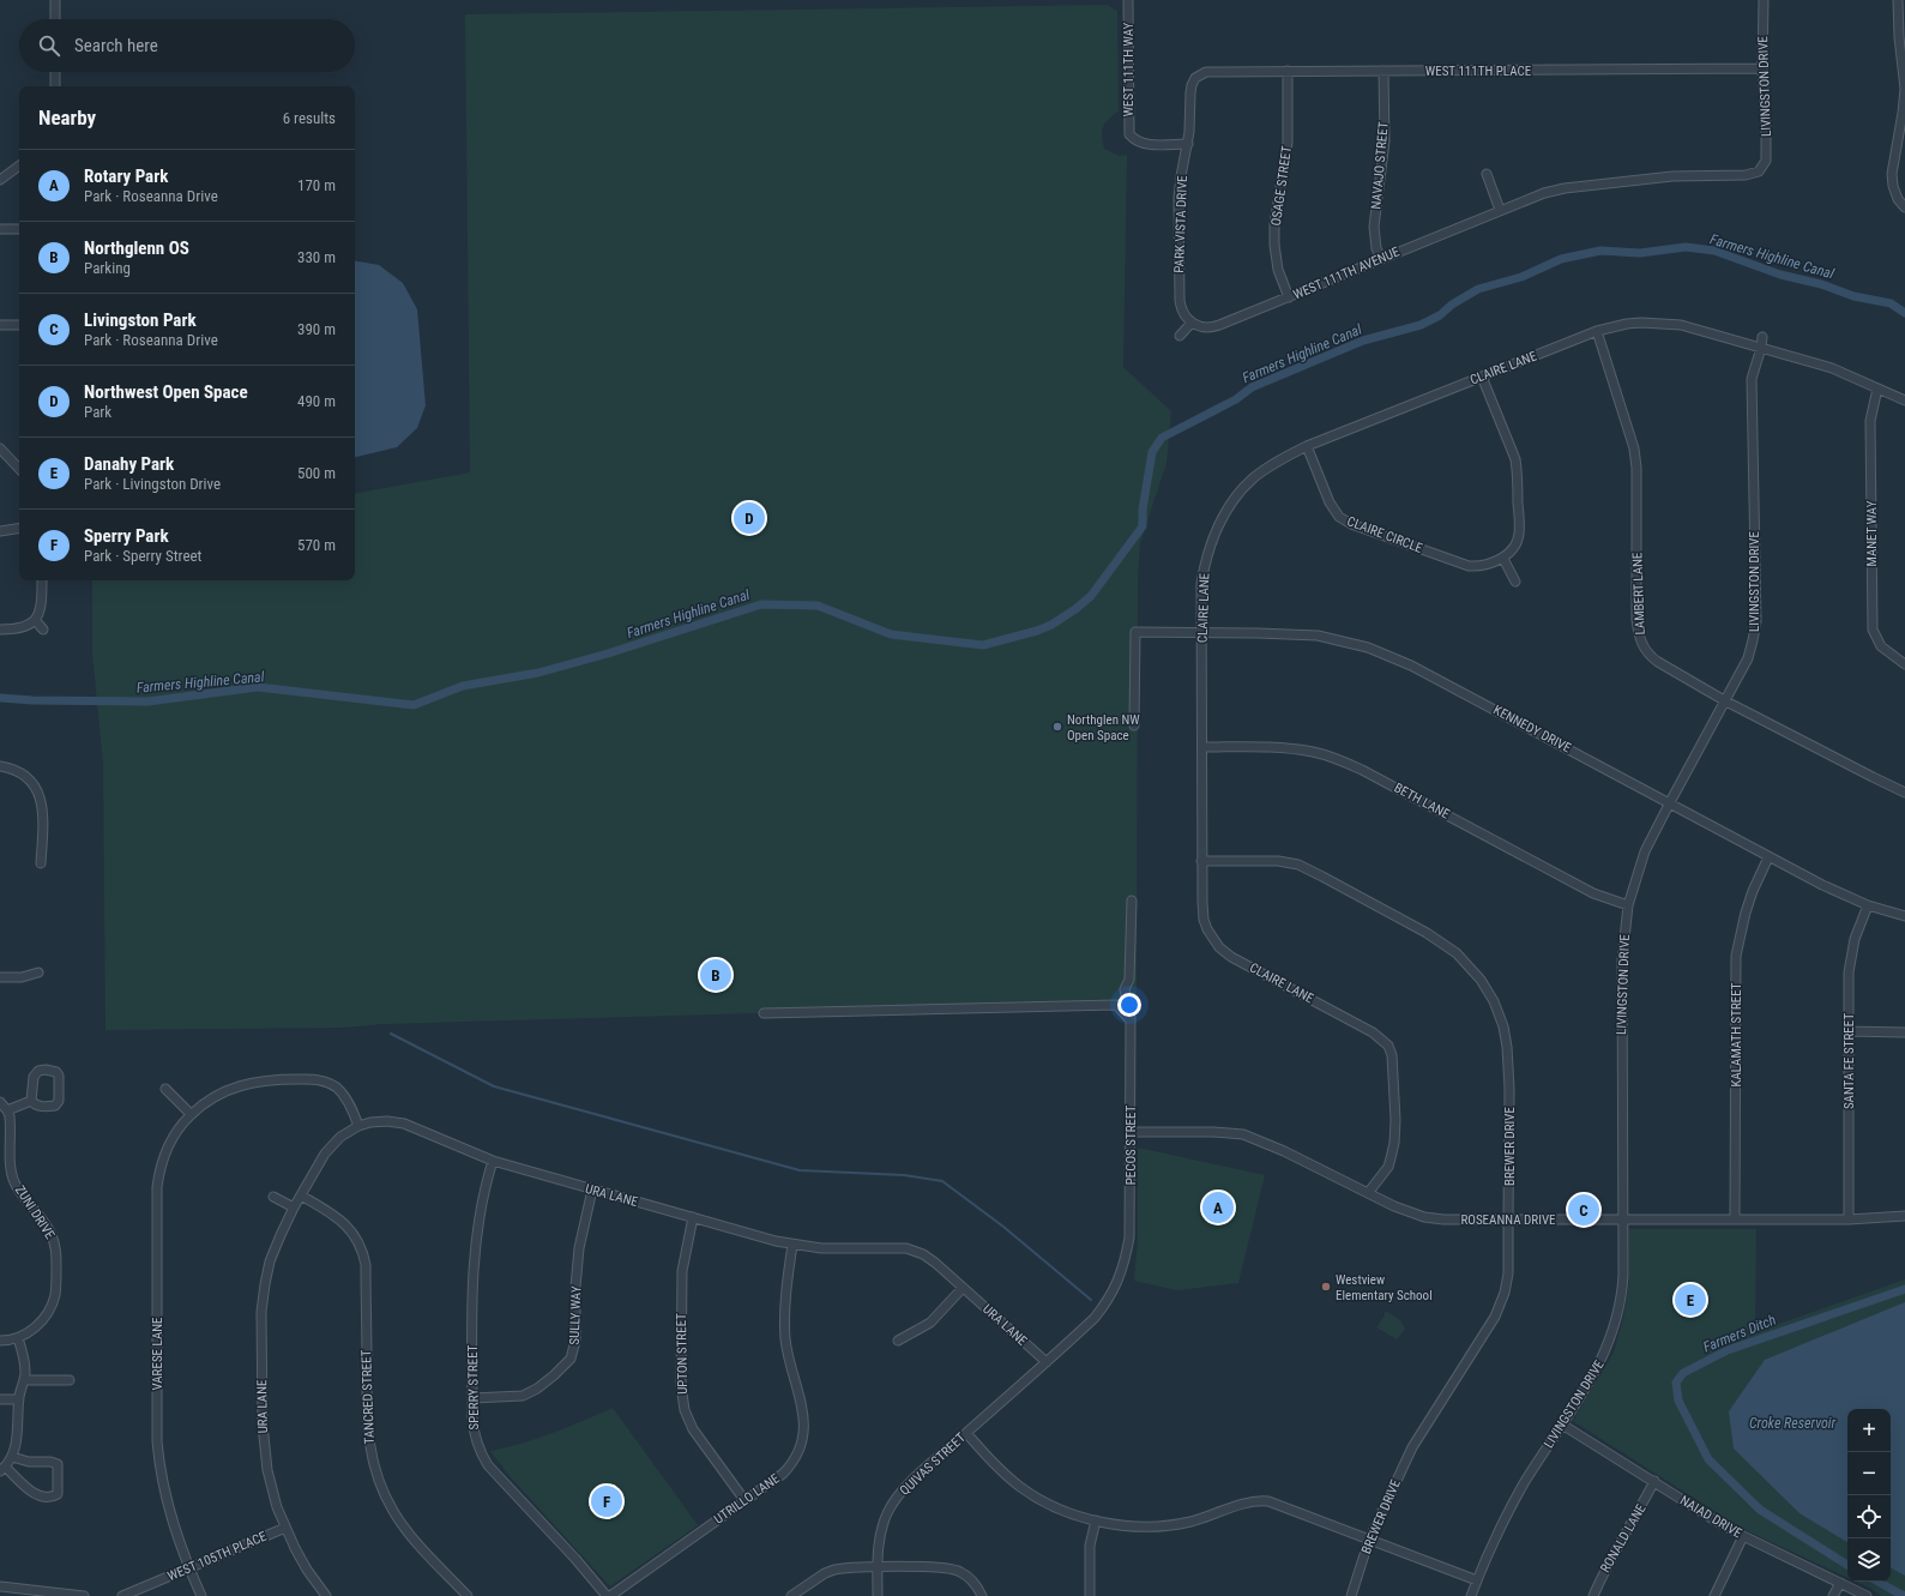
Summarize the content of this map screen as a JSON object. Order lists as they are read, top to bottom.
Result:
{
  "streets": {
    "street": [
      "WEST 111TH WAY",
      "WEST 111TH PLACE",
      "LIVINGSTON DRIVE",
      "NAVAJO STREET",
      "OSAGE STREET",
      "PARK VISTA DRIVE",
      "WEST 111TH AVENUE",
      "CLAIRE LANE",
      "MANET WAY",
      "CLAIRE CIRCLE",
      "LAMBERT LANE",
      "KENNEDY DRIVE",
      "BETH LANE",
      "KALAMATH STREET",
      "SANTA FE STREET",
      "PECOS STREET",
      "BREWER DRIVE",
      "URA LANE",
      "ZUNI DRIVE",
      "ROSEANNA DRIVE",
      "SULLY WAY",
      "VARESE LANE",
      "UPTON STREET",
      "SPERRY STREET",
      "TANCRED STREET",
      "QUIVAS STREET",
      "UTRILLO LANE",
      "NAIAD DRIVE",
      "RONALD LANE",
      "WEST 105TH PLACE"
    ]
  },
  "crossings": [
    ["WEST 111TH WAY", "PARK VISTA DRIVE"],
    ["WEST 111TH PLACE", "LIVINGSTON DRIVE"],
    ["WEST 111TH PLACE", "NAVAJO STREET"],
    ["WEST 111TH PLACE", "OSAGE STREET"],
    ["WEST 111TH PLACE", "PARK VISTA DRIVE"],
    ["LIVINGSTON DRIVE", "WEST 111TH AVENUE"],
    ["LIVINGSTON DRIVE", "CLAIRE LANE"],
    ["LIVINGSTON DRIVE", "LAMBERT LANE"],
    ["LIVINGSTON DRIVE", "KENNEDY DRIVE"],
    ["LIVINGSTON DRIVE", "BETH LANE"],
    ["LIVINGSTON DRIVE", "ROSEANNA DRIVE"],
    ["LIVINGSTON DRIVE", "NAIAD DRIVE"],
    ["NAVAJO STREET", "WEST 111TH AVENUE"],
    ["OSAGE STREET", "WEST 111TH AVENUE"],
    ["PARK VISTA DRIVE", "WEST 111TH AVENUE"],
    ["CLAIRE LANE", "MANET WAY"],
    ["CLAIRE LANE", "CLAIRE CIRCLE"],
    ["CLAIRE LANE", "LAMBERT LANE"],
    ["CLAIRE LANE", "KENNEDY DRIVE"],
    ["CLAIRE LANE", "BETH LANE"],
    ["CLAIRE LANE", "BREWER DRIVE"],
    ["CLAIRE LANE", "ROSEANNA DRIVE"],
    ["KENNEDY DRIVE", "KALAMATH STREET"],
    ["KENNEDY DRIVE", "SANTA FE STREET"],
    ["KALAMATH STREET", "ROSEANNA DRIVE"],
    ["SANTA FE STREET", "ROSEANNA DRIVE"],
    ["PECOS STREET", "URA LANE"],
    ["PECOS STREET", "ROSEANNA DRIVE"],
    ["PECOS STREET", "QUIVAS STREET"],
    ["BREWER DRIVE", "ROSEANNA DRIVE"],
    ["URA LANE", "SULLY WAY"],
    ["URA LANE", "VARESE LANE"],
    ["URA LANE", "UPTON STREET"],
    ["URA LANE", "SPERRY STREET"],
    ["URA LANE", "TANCRED STREET"],
    ["URA LANE", "QUIVAS STREET"],
    ["URA LANE", "UTRILLO LANE"],
    ["URA LANE", "WEST 105TH PLACE"],
    ["SULLY WAY", "SPERRY STREET"],
    ["VARESE LANE", "WEST 105TH PLACE"],
    ["UPTON STREET", "UTRILLO LANE"],
    ["NAIAD DRIVE", "RONALD LANE"]
  ],
  "water": ["Farmers Highline Canal", "Farmers Ditch", "Croke Reservoir"],
  "places": ["Northglen NW Open Space", "Westview Elementary School"],
  "page": {
    "search": "Search here",
    "heading": ["Nearby", "6 results"],
    "list": [
      {
        "mark": "A",
        "name": "Rotary Park",
        "note": "Park · Roseanna Drive",
        "value": "170 m"
      },
      {
        "mark": "B",
        "name": "Northglenn OS",
        "note": "Parking",
        "value": "330 m"
      },
      {
        "mark": "C",
        "name": "Livingston Park",
        "note": "Park · Roseanna Drive",
        "value": "390 m"
      },
      {
        "mark": "D",
        "name": "Northwest Open Space",
        "note": "Park",
        "value": "490 m"
      },
      {
        "mark": "E",
        "name": "Danahy Park",
        "note": "Park · Livingston Drive",
        "value": "500 m"
      },
      {
        "mark": "F",
        "name": "Sperry Park",
        "note": "Park · Sperry Street",
        "value": "570 m"
      }
    ],
    "pins": [
      "D",
      "B",
      "A",
      "C",
      "E",
      "F"
    ],
    "map_buttons": ["+", "−"]
  }
}
